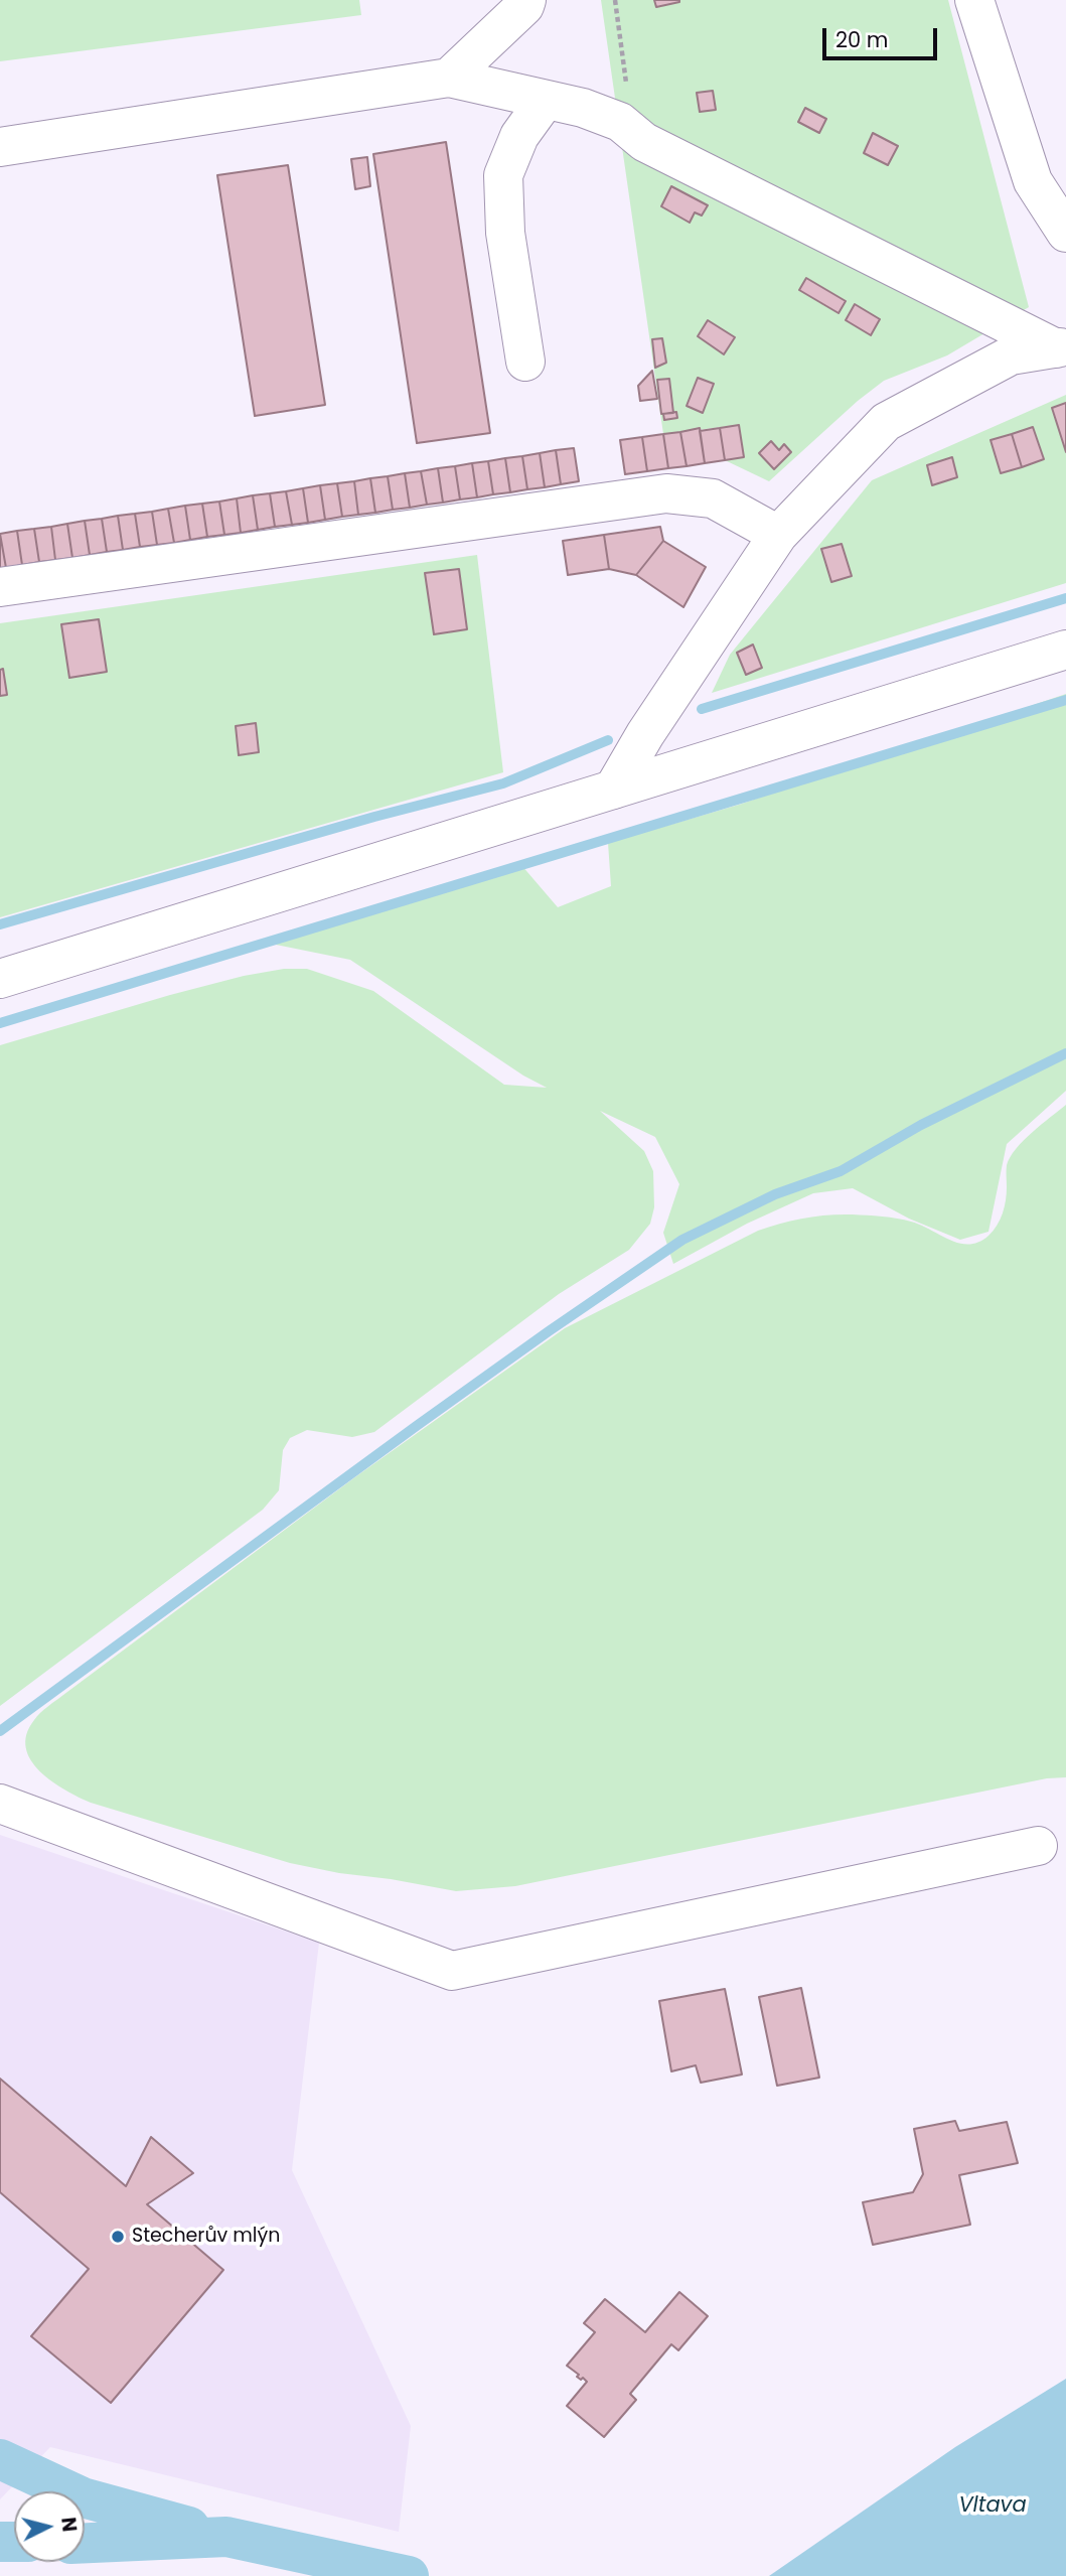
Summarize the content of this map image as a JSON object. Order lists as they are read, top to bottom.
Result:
{
  "water": ["Vltava"],
  "places": ["Stecherův mlýn"],
  "scale_bar": "20 m",
  "north": "right"
}
